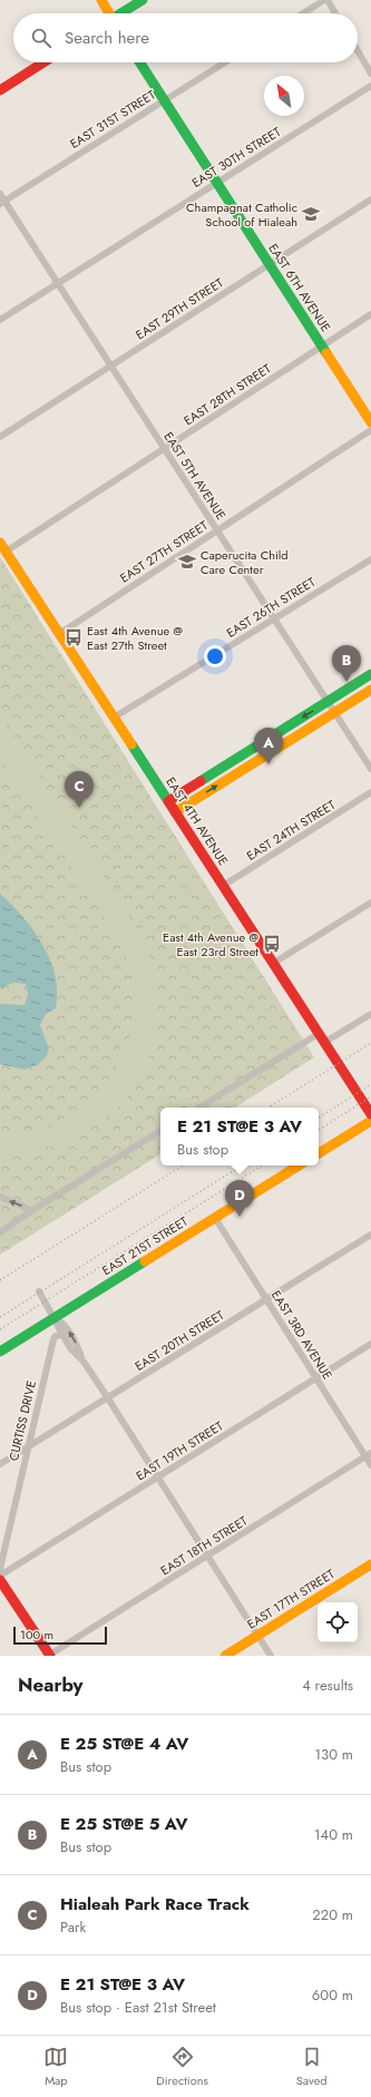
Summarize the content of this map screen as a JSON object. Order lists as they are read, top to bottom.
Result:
{
  "streets": {
    "main road": [
      "EAST 6TH AVENUE",
      "EAST 4TH AVENUE",
      "EAST 21ST STREET",
      "EAST 17TH STREET"
    ],
    "street": [
      "EAST 31ST STREET",
      "EAST 30TH STREET",
      "EAST 29TH STREET",
      "EAST 28TH STREET",
      "EAST 5TH AVENUE",
      "EAST 27TH STREET",
      "EAST 26TH STREET",
      "EAST 24TH STREET",
      "EAST 3RD AVENUE",
      "EAST 20TH STREET",
      "CURTISS DRIVE",
      "EAST 19TH STREET",
      "EAST 18TH STREET"
    ]
  },
  "crossings": [
    ["EAST 31ST STREET", "EAST 6TH AVENUE"],
    ["EAST 31ST STREET", "EAST 5TH AVENUE"],
    ["EAST 30TH STREET", "EAST 6TH AVENUE"],
    ["EAST 30TH STREET", "EAST 5TH AVENUE"],
    ["EAST 6TH AVENUE", "EAST 29TH STREET"],
    ["EAST 6TH AVENUE", "EAST 28TH STREET"],
    ["EAST 29TH STREET", "EAST 5TH AVENUE"],
    ["EAST 28TH STREET", "EAST 5TH AVENUE"],
    ["EAST 28TH STREET", "EAST 4TH AVENUE"],
    ["EAST 5TH AVENUE", "EAST 27TH STREET"],
    ["EAST 5TH AVENUE", "EAST 26TH STREET"],
    ["EAST 27TH STREET", "EAST 4TH AVENUE"],
    ["EAST 26TH STREET", "EAST 4TH AVENUE"],
    ["EAST 4TH AVENUE", "EAST 24TH STREET"],
    ["EAST 21ST STREET", "EAST 3RD AVENUE"],
    ["EAST 3RD AVENUE", "EAST 20TH STREET"],
    ["EAST 3RD AVENUE", "EAST 19TH STREET"],
    ["EAST 3RD AVENUE", "EAST 18TH STREET"],
    ["EAST 20TH STREET", "CURTISS DRIVE"]
  ],
  "places": {
    "school or university": ["Champagnat Catholic School of Hialeah", "Caperucita Child Care Center"],
    "bus stop": ["East 4th Avenue @ East 27th Street", "East 4th Avenue @ East 23rd Street"]
  },
  "scale_bar": "100 m",
  "north": "top left",
  "page": {
    "search": "Search here",
    "pins": [
      "B",
      "A",
      "C",
      "D"
    ],
    "popup": ["E 21 ST@E 3 AV", "Bus stop"],
    "scale": "100 m",
    "heading": ["Nearby", "4 results"],
    "list": [
      {
        "mark": "A",
        "name": "E 25 ST@E 4 AV",
        "note": "Bus stop",
        "value": "130 m"
      },
      {
        "mark": "B",
        "name": "E 25 ST@E 5 AV",
        "note": "Bus stop",
        "value": "140 m"
      },
      {
        "mark": "C",
        "name": "Hialeah Park Race Track",
        "note": "Park",
        "value": "220 m"
      },
      {
        "mark": "D",
        "name": "E 21 ST@E 3 AV",
        "note": "Bus stop · East 21st Street",
        "value": "600 m"
      }
    ],
    "nav": ["Map", "Directions", "Saved"]
  }
}
